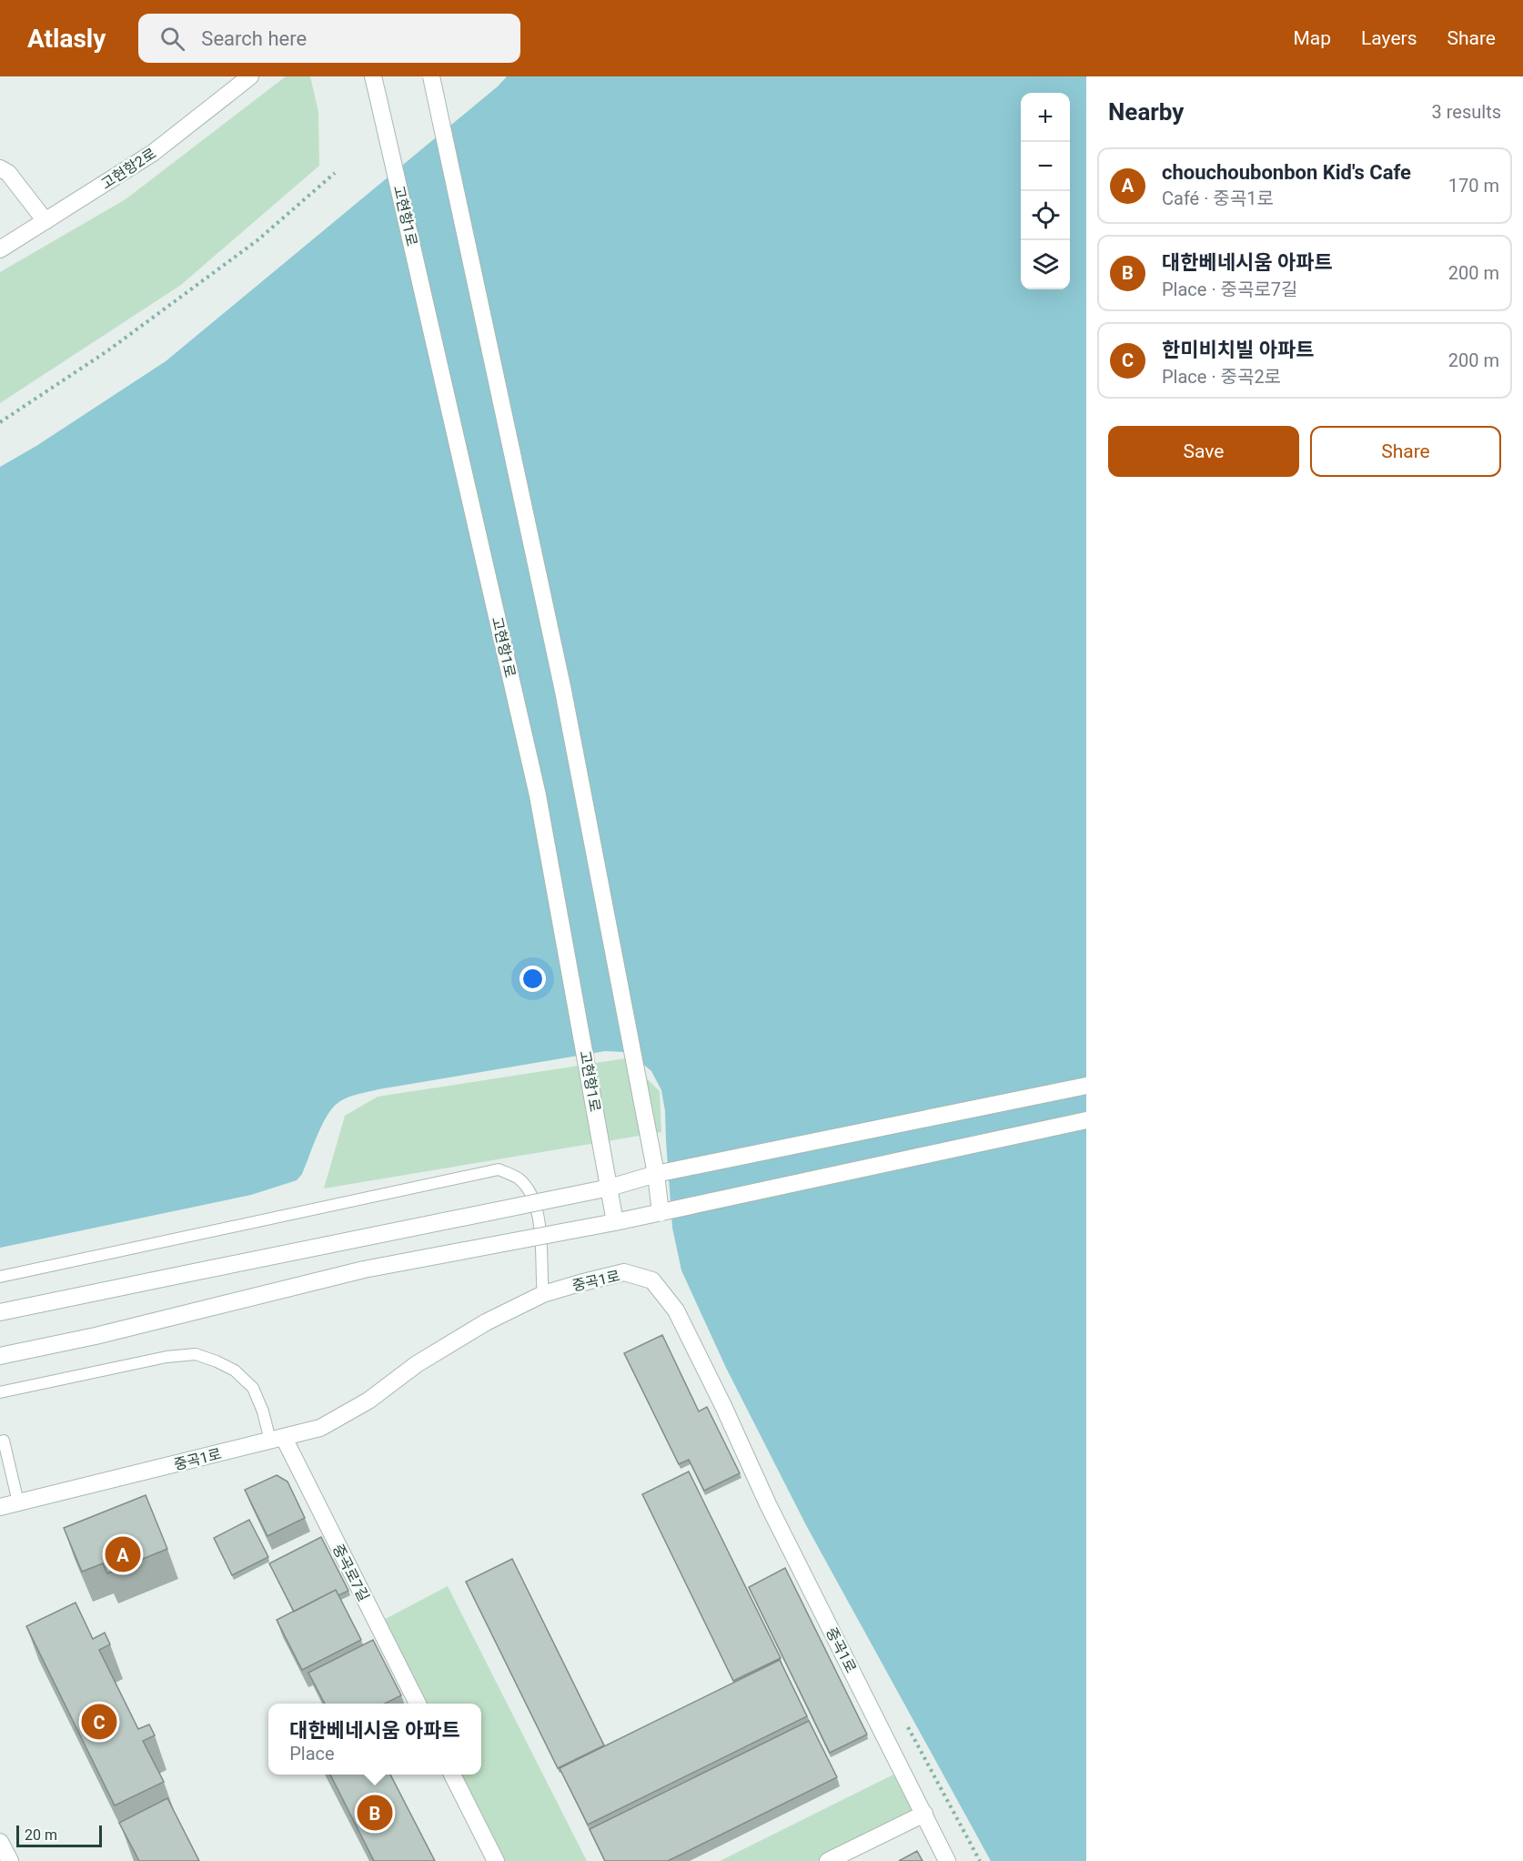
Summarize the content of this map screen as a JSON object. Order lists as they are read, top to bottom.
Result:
{
  "streets": {
    "street": [
      "고현항2로",
      "고현항1로",
      "중곡1로",
      "중곡로7길"
    ]
  },
  "crossings": [
    ["중곡1로", "중곡로7길"]
  ],
  "scale_bar": "20 m",
  "page": {
    "header": "Atlasly",
    "search": "Search here",
    "nav": ["Map", "Layers", "Share"],
    "heading": ["Nearby", "3 results"],
    "map_buttons": ["+", "−"],
    "list": [
      {
        "mark": "A",
        "name": "chouchoubonbon Kid's Cafe",
        "note": "Café · 중곡1로",
        "value": "170 m"
      },
      {
        "mark": "B",
        "name": "대한베네시움 아파트",
        "note": "Place · 중곡로7길",
        "value": "200 m"
      },
      {
        "mark": "C",
        "name": "한미비치빌 아파트",
        "note": "Place · 중곡2로",
        "value": "200 m"
      }
    ],
    "buttons": ["Save", "Share"],
    "pins": ["A", "C", "B"],
    "popup": ["대한베네시움 아파트", "Place"],
    "scale": "20 m"
  }
}
